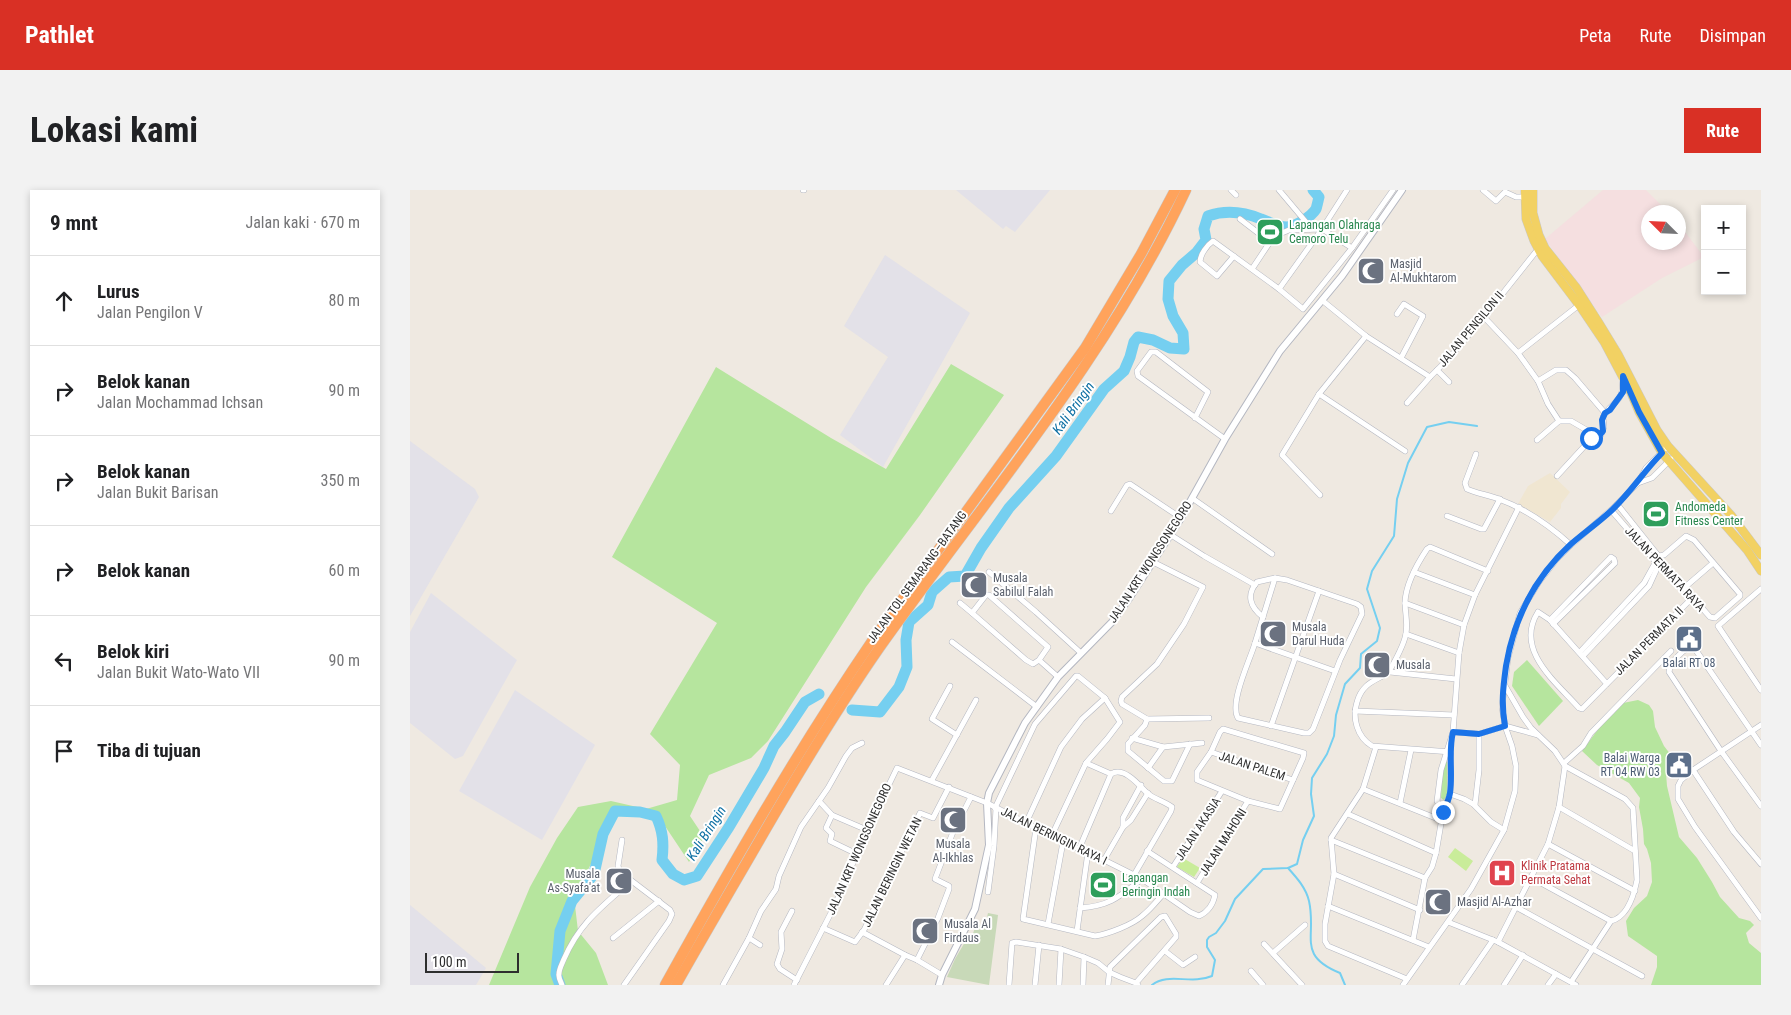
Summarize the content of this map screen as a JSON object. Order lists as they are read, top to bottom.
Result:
{
  "streets": {
    "highway": ["JALAN TOL SEMARANG–BATANG"],
    "street": [
      "JALAN PENGILON II",
      "JALAN KRT WONGSONEGORO",
      "JALAN PERMATA RAYA",
      "JALAN PERMATA II",
      "JALAN PALEM",
      "JALAN AKASIA",
      "JALAN BERINGIN RAYA I",
      "JALAN MAHONI",
      "JALAN BERINGIN WETAN"
    ]
  },
  "crossings": [
    ["JALAN PENGILON II", "JALAN KRT WONGSONEGORO"],
    ["JALAN KRT WONGSONEGORO", "JALAN BERINGIN RAYA I"],
    ["JALAN KRT WONGSONEGORO", "JALAN BERINGIN WETAN"],
    ["JALAN PERMATA RAYA", "JALAN PERMATA II"],
    ["JALAN BERINGIN RAYA I", "JALAN MAHONI"]
  ],
  "water": ["Kali Bringin"],
  "places": {
    "sports": ["Lapangan Olahraga Cemoro Telu", "Andomeda Fitness Center", "Lapangan Beringin Indah"],
    "mosque": [
      "Masjid Al-Mukhtarom",
      "Musala Sabilul Falah",
      "Musala Darul Huda",
      "Musala",
      "Musala Al-Ikhlas",
      "Musala As-Syafa'at",
      "Masjid Al-Azhar",
      "Musala Al Firdaus"
    ],
    "public building": ["Balai RT 08", "Balai Warga RT 04 RW 03"],
    "hospital": ["Klinik Pratama Permata Sehat"]
  },
  "scale_bar": "100 m",
  "north": "top left",
  "page": {
    "header": "Pathlet",
    "nav": ["Peta", "Rute", "Disimpan"],
    "buttons": "Rute",
    "title": "Lokasi kami",
    "heading": ["9 mnt", "Jalan kaki · 670 m"],
    "map_buttons": ["+", "−"],
    "list": [
      ["Lurus", "Jalan Pengilon V", "80 m"],
      ["Belok kanan", "Jalan Mochammad Ichsan", "90 m"],
      ["Belok kanan", "Jalan Bukit Barisan", "350 m"],
      ["Belok kanan", "60 m"],
      ["Belok kiri", "Jalan Bukit Wato-Wato VII", "90 m"],
      "Tiba di tujuan"
    ],
    "scale": "100 m"
  }
}
